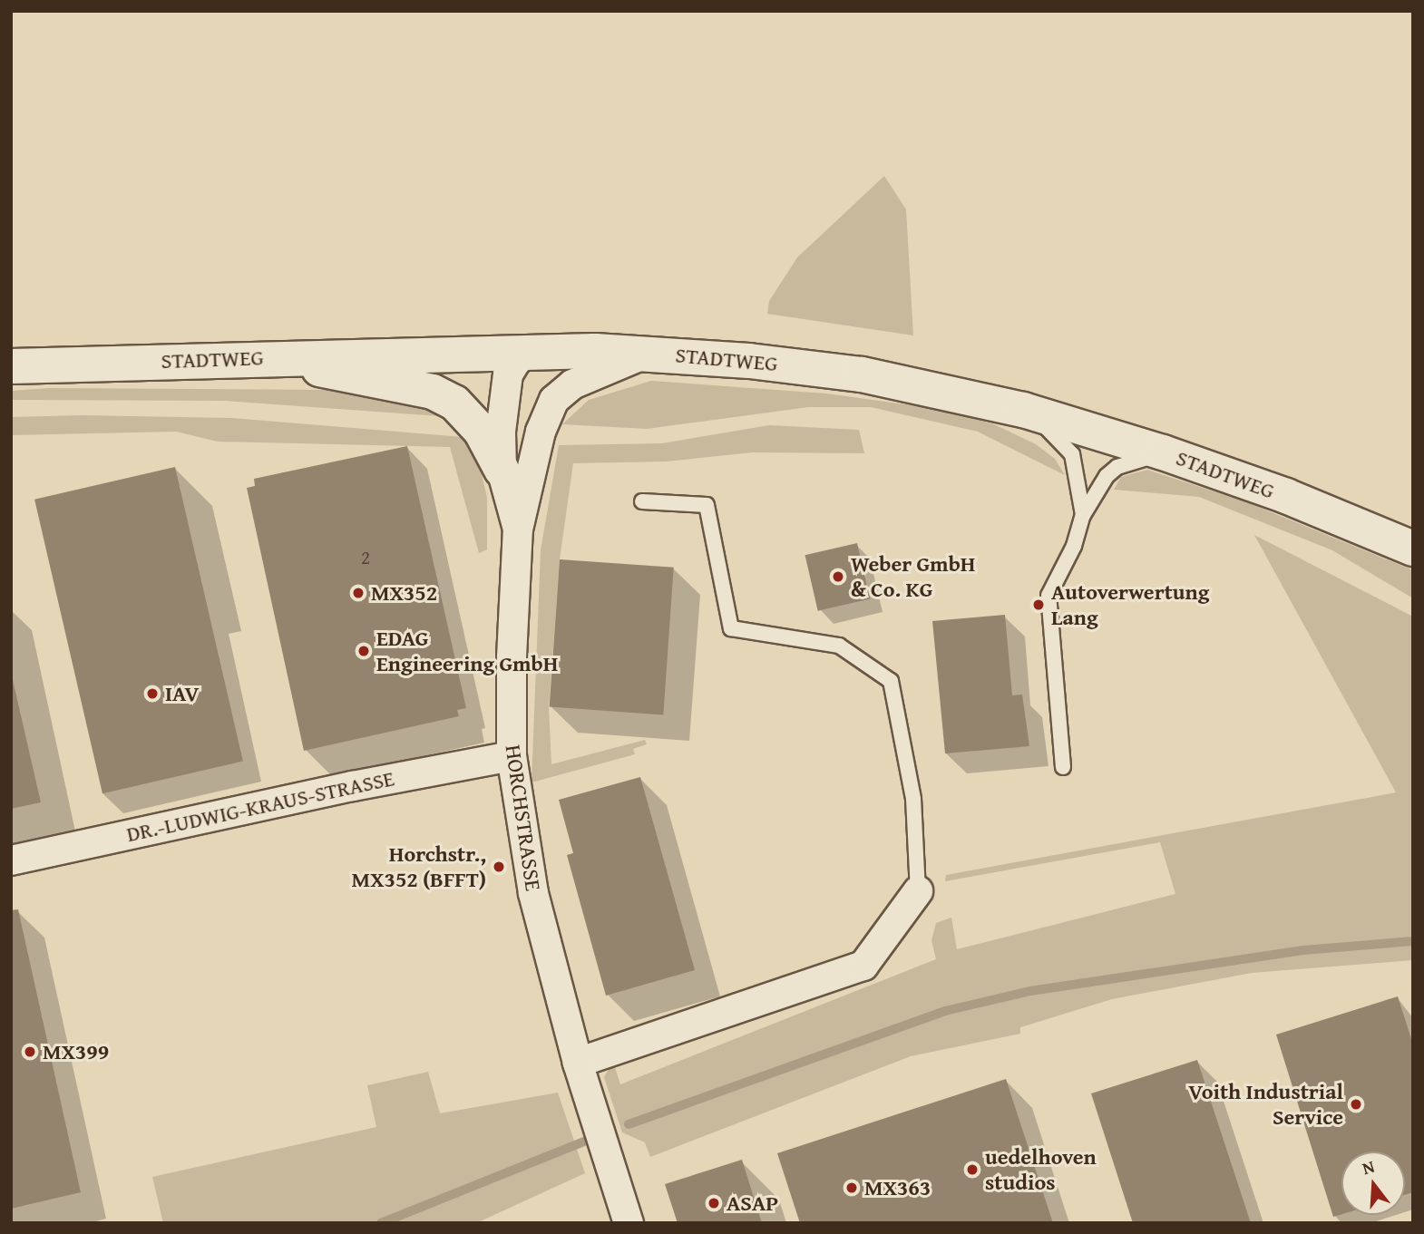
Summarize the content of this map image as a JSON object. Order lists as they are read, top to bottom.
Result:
{
  "streets": {
    "main road": ["STADTWEG"],
    "street": ["DR.-LUDWIG-KRAUS-STRASSE", "HORCHSTRASSE"]
  },
  "crossings": [
    ["STADTWEG", "HORCHSTRASSE"],
    ["DR.-LUDWIG-KRAUS-STRASSE", "HORCHSTRASSE"]
  ],
  "places": [
    "Weber GmbH & Co. KG",
    "MX352",
    "Autoverwertung Lang",
    "EDAG Engineering GmbH",
    "IAV",
    "Horchstr., MX352 (BFFT)",
    "MX399",
    "Voith Industrial Service",
    "uedelhoven studios",
    "MX363",
    "ASAP"
  ],
  "house_numbers": ["2"],
  "north": "top"
}
